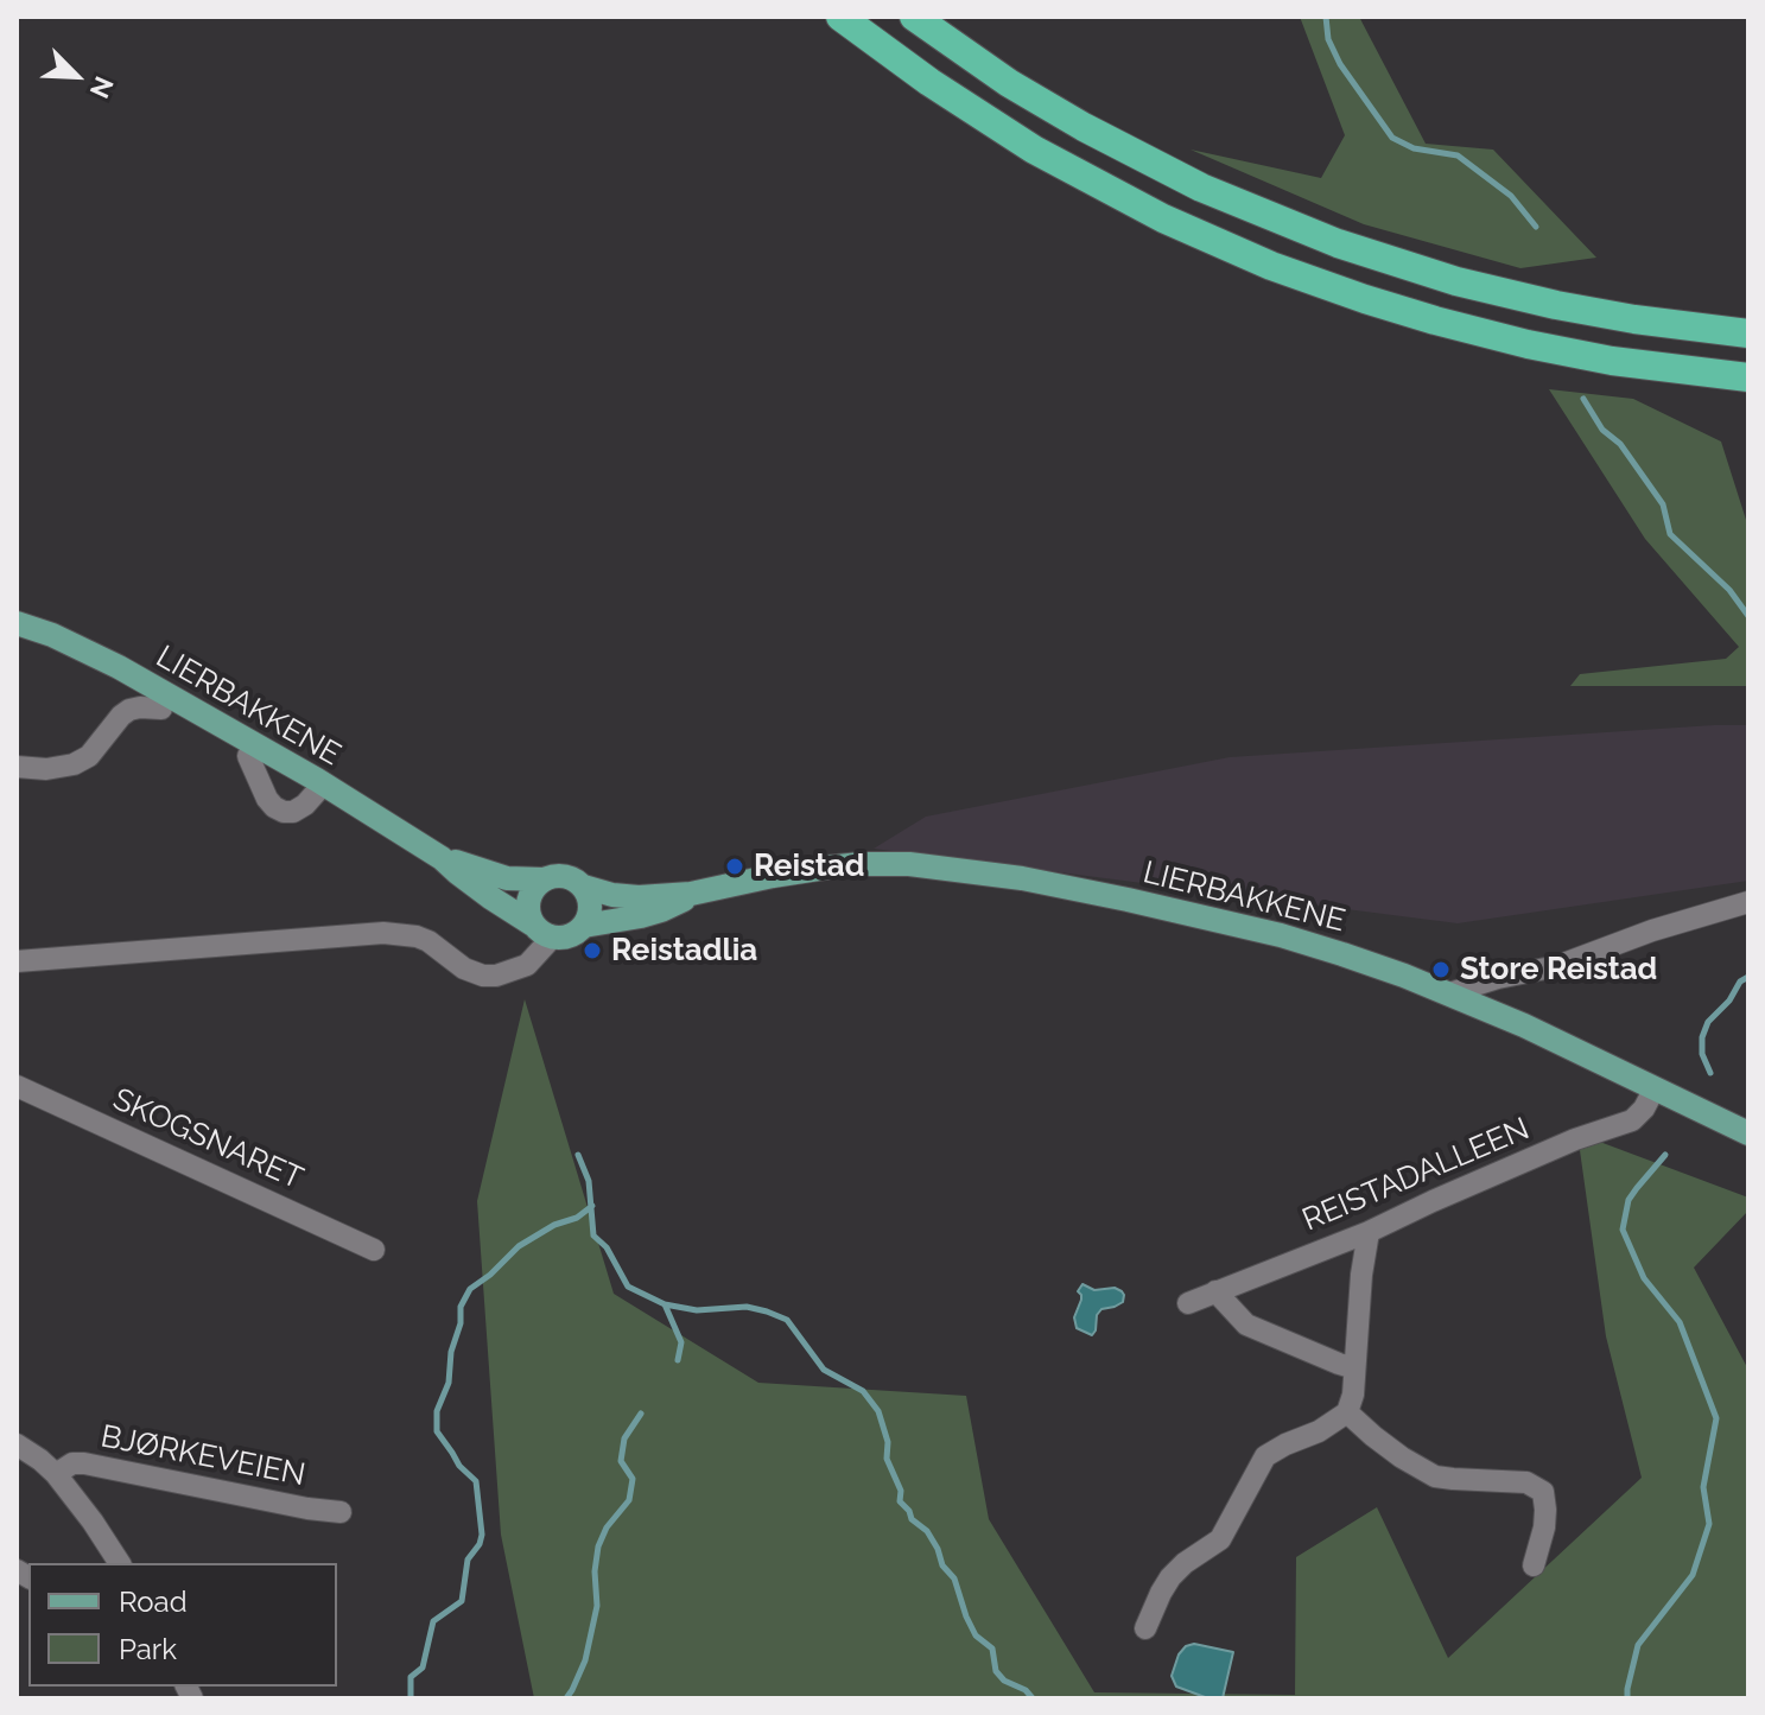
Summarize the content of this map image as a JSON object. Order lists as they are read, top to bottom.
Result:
{
  "streets": {
    "main road": ["LIERBAKKENE"],
    "street": ["SKOGSNARET", "REISTADALLEEN", "BJØRKEVEIEN"]
  },
  "crossings": [
    ["LIERBAKKENE", "REISTADALLEEN"]
  ],
  "places": ["Reistad", "Reistadlia", "Store Reistad"],
  "legend": ["Road", "Park"],
  "north": "bottom right"
}
